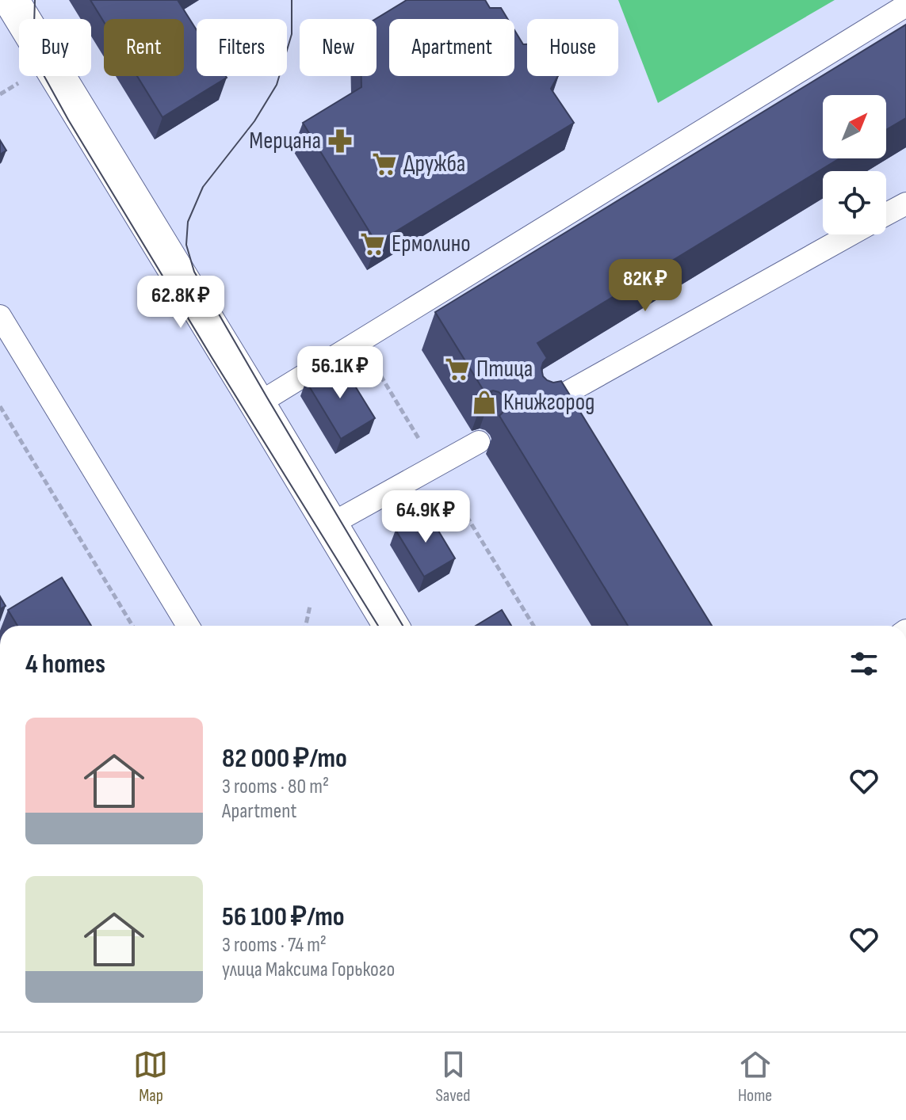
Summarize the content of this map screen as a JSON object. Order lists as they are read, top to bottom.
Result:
{
  "places": {
    "pharmacy": ["Мерцана"],
    "supermarket": ["Дружба", "Ермолино", "Птица"],
    "shop": ["Книжгород"]
  },
  "north": "top right",
  "page": {
    "chip": [
      "Buy",
      "Rent",
      "Filters",
      "New",
      "Apartment",
      "House"
    ],
    "price": [
      "82K ₽",
      "62.8K ₽",
      "56.1K ₽",
      "64.9K ₽"
    ],
    "heading": "4 homes",
    "list": [
      {
        "name": "82 000 ₽/mo",
        "note": "3 rooms · 80 m² · Apartment"
      },
      {
        "name": "56 100 ₽/mo",
        "note": "3 rooms · 74 m² · улица Максима Горького"
      }
    ],
    "tabs": ["Map", "Saved", "Home"]
  }
}
